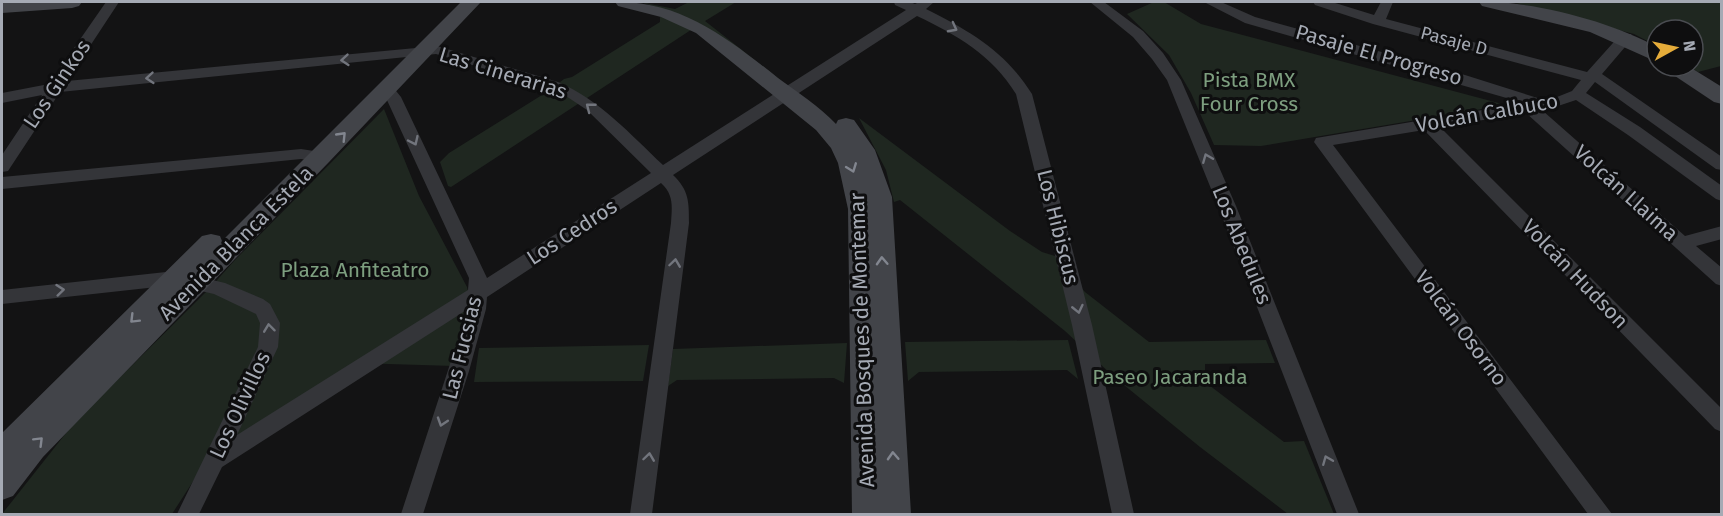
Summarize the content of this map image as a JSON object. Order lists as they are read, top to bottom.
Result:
{
  "streets": {
    "street": [
      "Pasaje D",
      "Pasaje El Progreso",
      "Las Cinerarias",
      "Los Ginkos",
      "Volcán Calbuco",
      "Volcán Llaima",
      "Los Hibiscus",
      "Los Cedros",
      "Avenida Blanca Estela",
      "Los Abedules",
      "Volcán Hudson",
      "Volcán Osorno",
      "Avenida Bosques de Montemar",
      "Las Fucsias",
      "Los Olivillos"
    ]
  },
  "crossings": [
    ["Pasaje D", "Volcán Calbuco"],
    ["Pasaje El Progreso", "Volcán Calbuco"],
    ["Las Cinerarias", "Los Ginkos"],
    ["Las Cinerarias", "Los Cedros"],
    ["Las Cinerarias", "Avenida Blanca Estela"],
    ["Volcán Calbuco", "Volcán Llaima"],
    ["Volcán Calbuco", "Volcán Hudson"],
    ["Volcán Calbuco", "Volcán Osorno"],
    ["Los Hibiscus", "Los Cedros"],
    ["Los Cedros", "Avenida Bosques de Montemar"],
    ["Los Cedros", "Las Fucsias"],
    ["Los Cedros", "Los Olivillos"],
    ["Avenida Blanca Estela", "Las Fucsias"],
    ["Avenida Blanca Estela", "Los Olivillos"]
  ],
  "one_way": ["Los Hibiscus", "Los Abedules", "Las Fucsias"],
  "parks": ["Pista BMX Four Cross", "Plaza Anfiteatro", "Paseo Jacaranda"],
  "north": "right"
}
